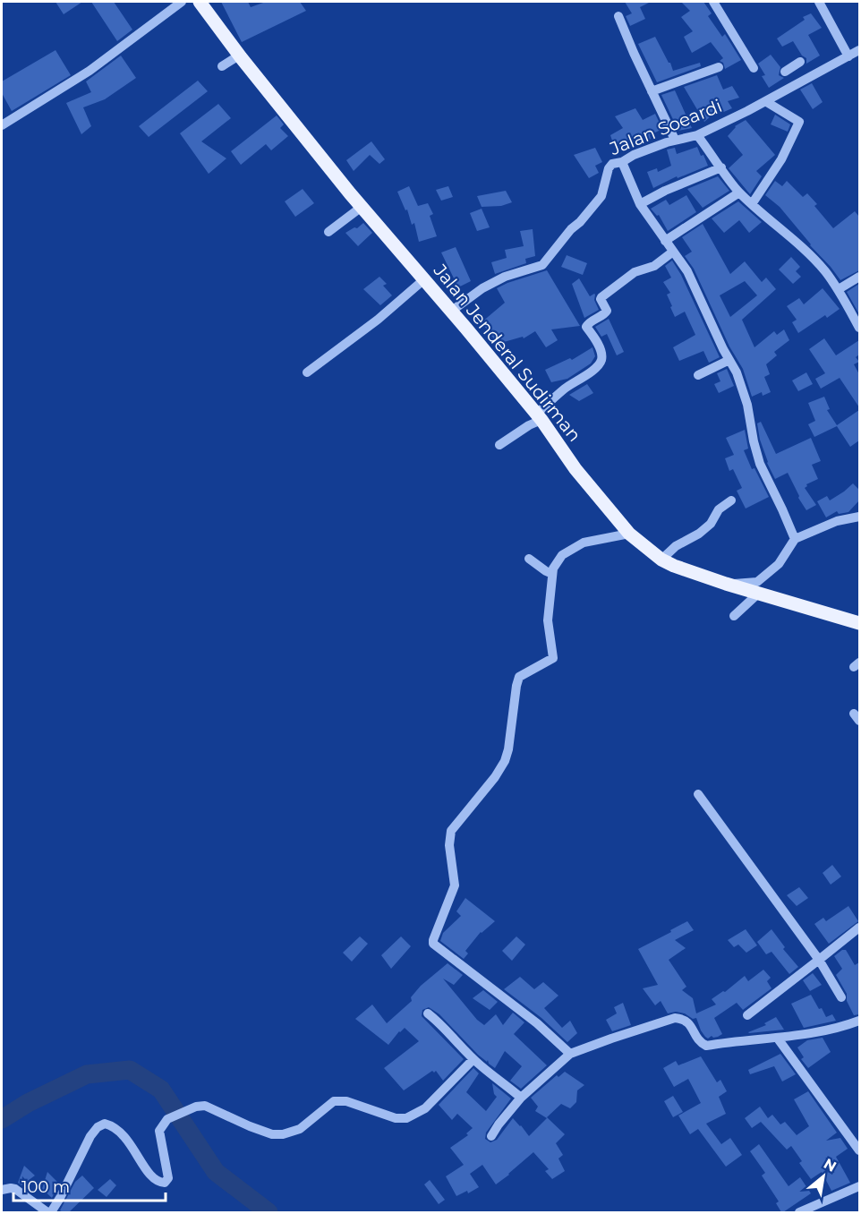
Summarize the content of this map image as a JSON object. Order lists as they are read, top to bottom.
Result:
{
  "streets": {
    "main road": ["Jalan Jenderal Sudirman"],
    "street": ["Jalan Soeardi"]
  },
  "crossings": [
    ["Jalan Soeardi", "Jalan Jenderal Sudirman"]
  ],
  "scale_bar": "100 m",
  "north": "top right"
}
